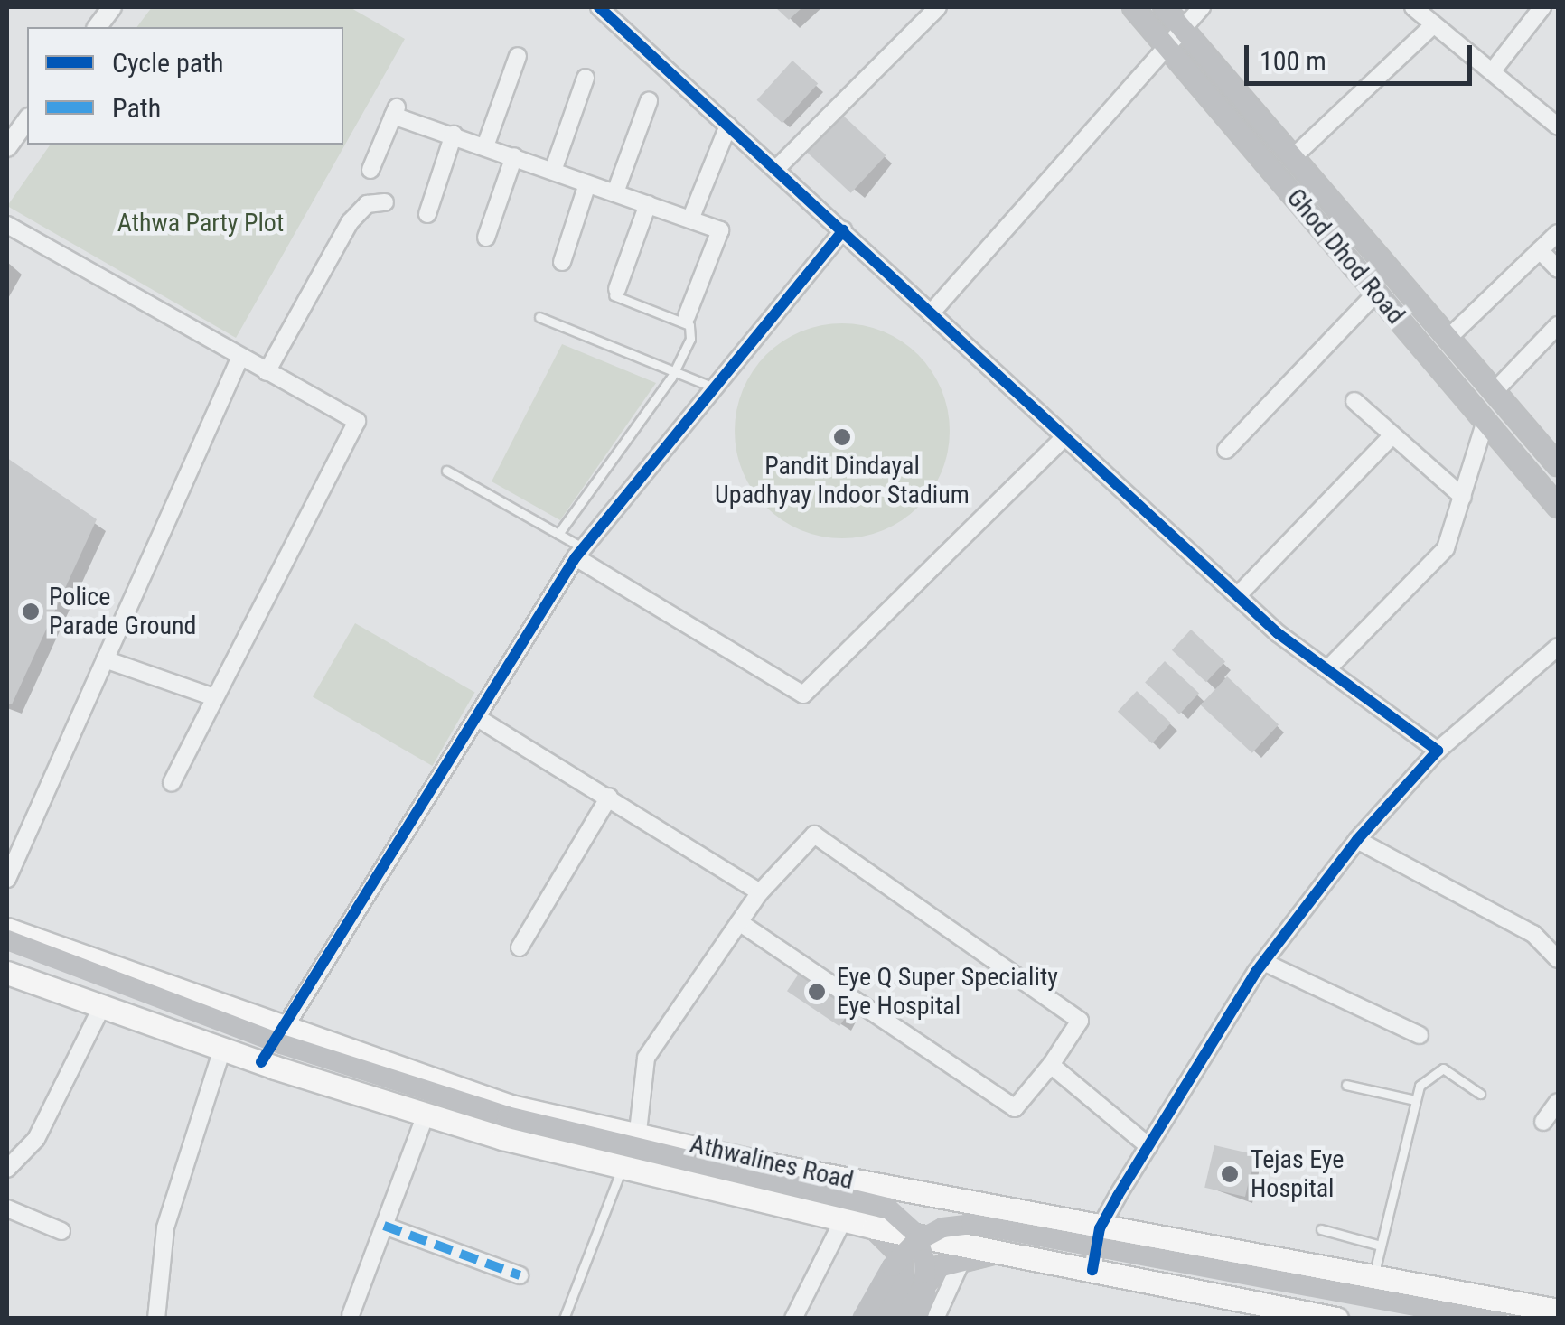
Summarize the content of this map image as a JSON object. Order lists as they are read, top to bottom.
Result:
{
  "streets": {
    "main road": ["Ghod Dhod Road", "Athwalines Road"]
  },
  "parks": ["Athwa Party Plot"],
  "places": [
    "Pandit Dindayal Upadhyay Indoor Stadium",
    "Police Parade Ground",
    "Eye Q Super Speciality Eye Hospital",
    "Tejas Eye Hospital"
  ],
  "legend": ["Cycle path", "Path"],
  "scale_bar": "100 m"
}
